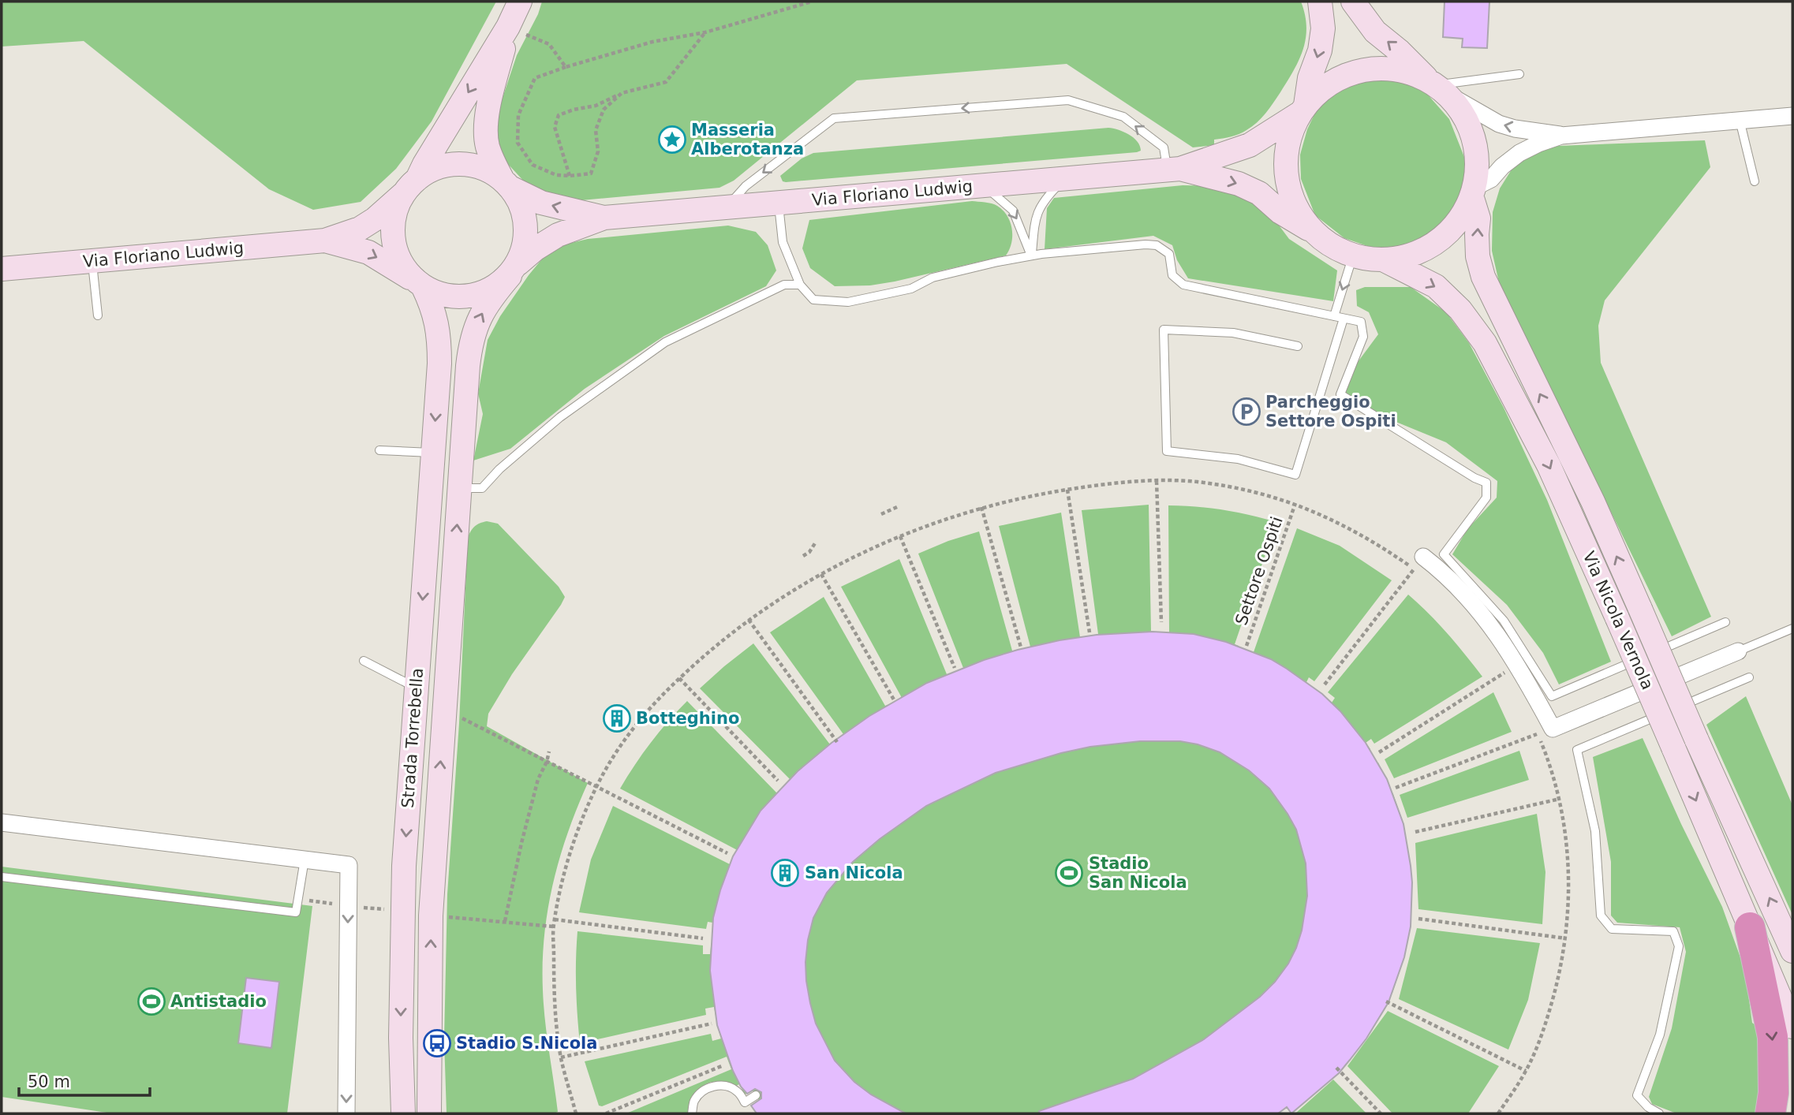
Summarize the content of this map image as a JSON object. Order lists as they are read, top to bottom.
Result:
{
  "streets": {
    "main road": ["Via Floriano Ludwig", "Via Nicola Vernola", "Strada Torrebella"],
    "path": ["Settore Ospiti"]
  },
  "places": {
    "place": ["Masseria Alberotanza"],
    "parking": ["Parcheggio Settore Ospiti"],
    "building": ["Botteghino", "San Nicola"],
    "sports": ["Stadio San Nicola", "Antistadio"],
    "bus stop": ["Stadio S.Nicola"]
  },
  "scale_bar": "50 m"
}
